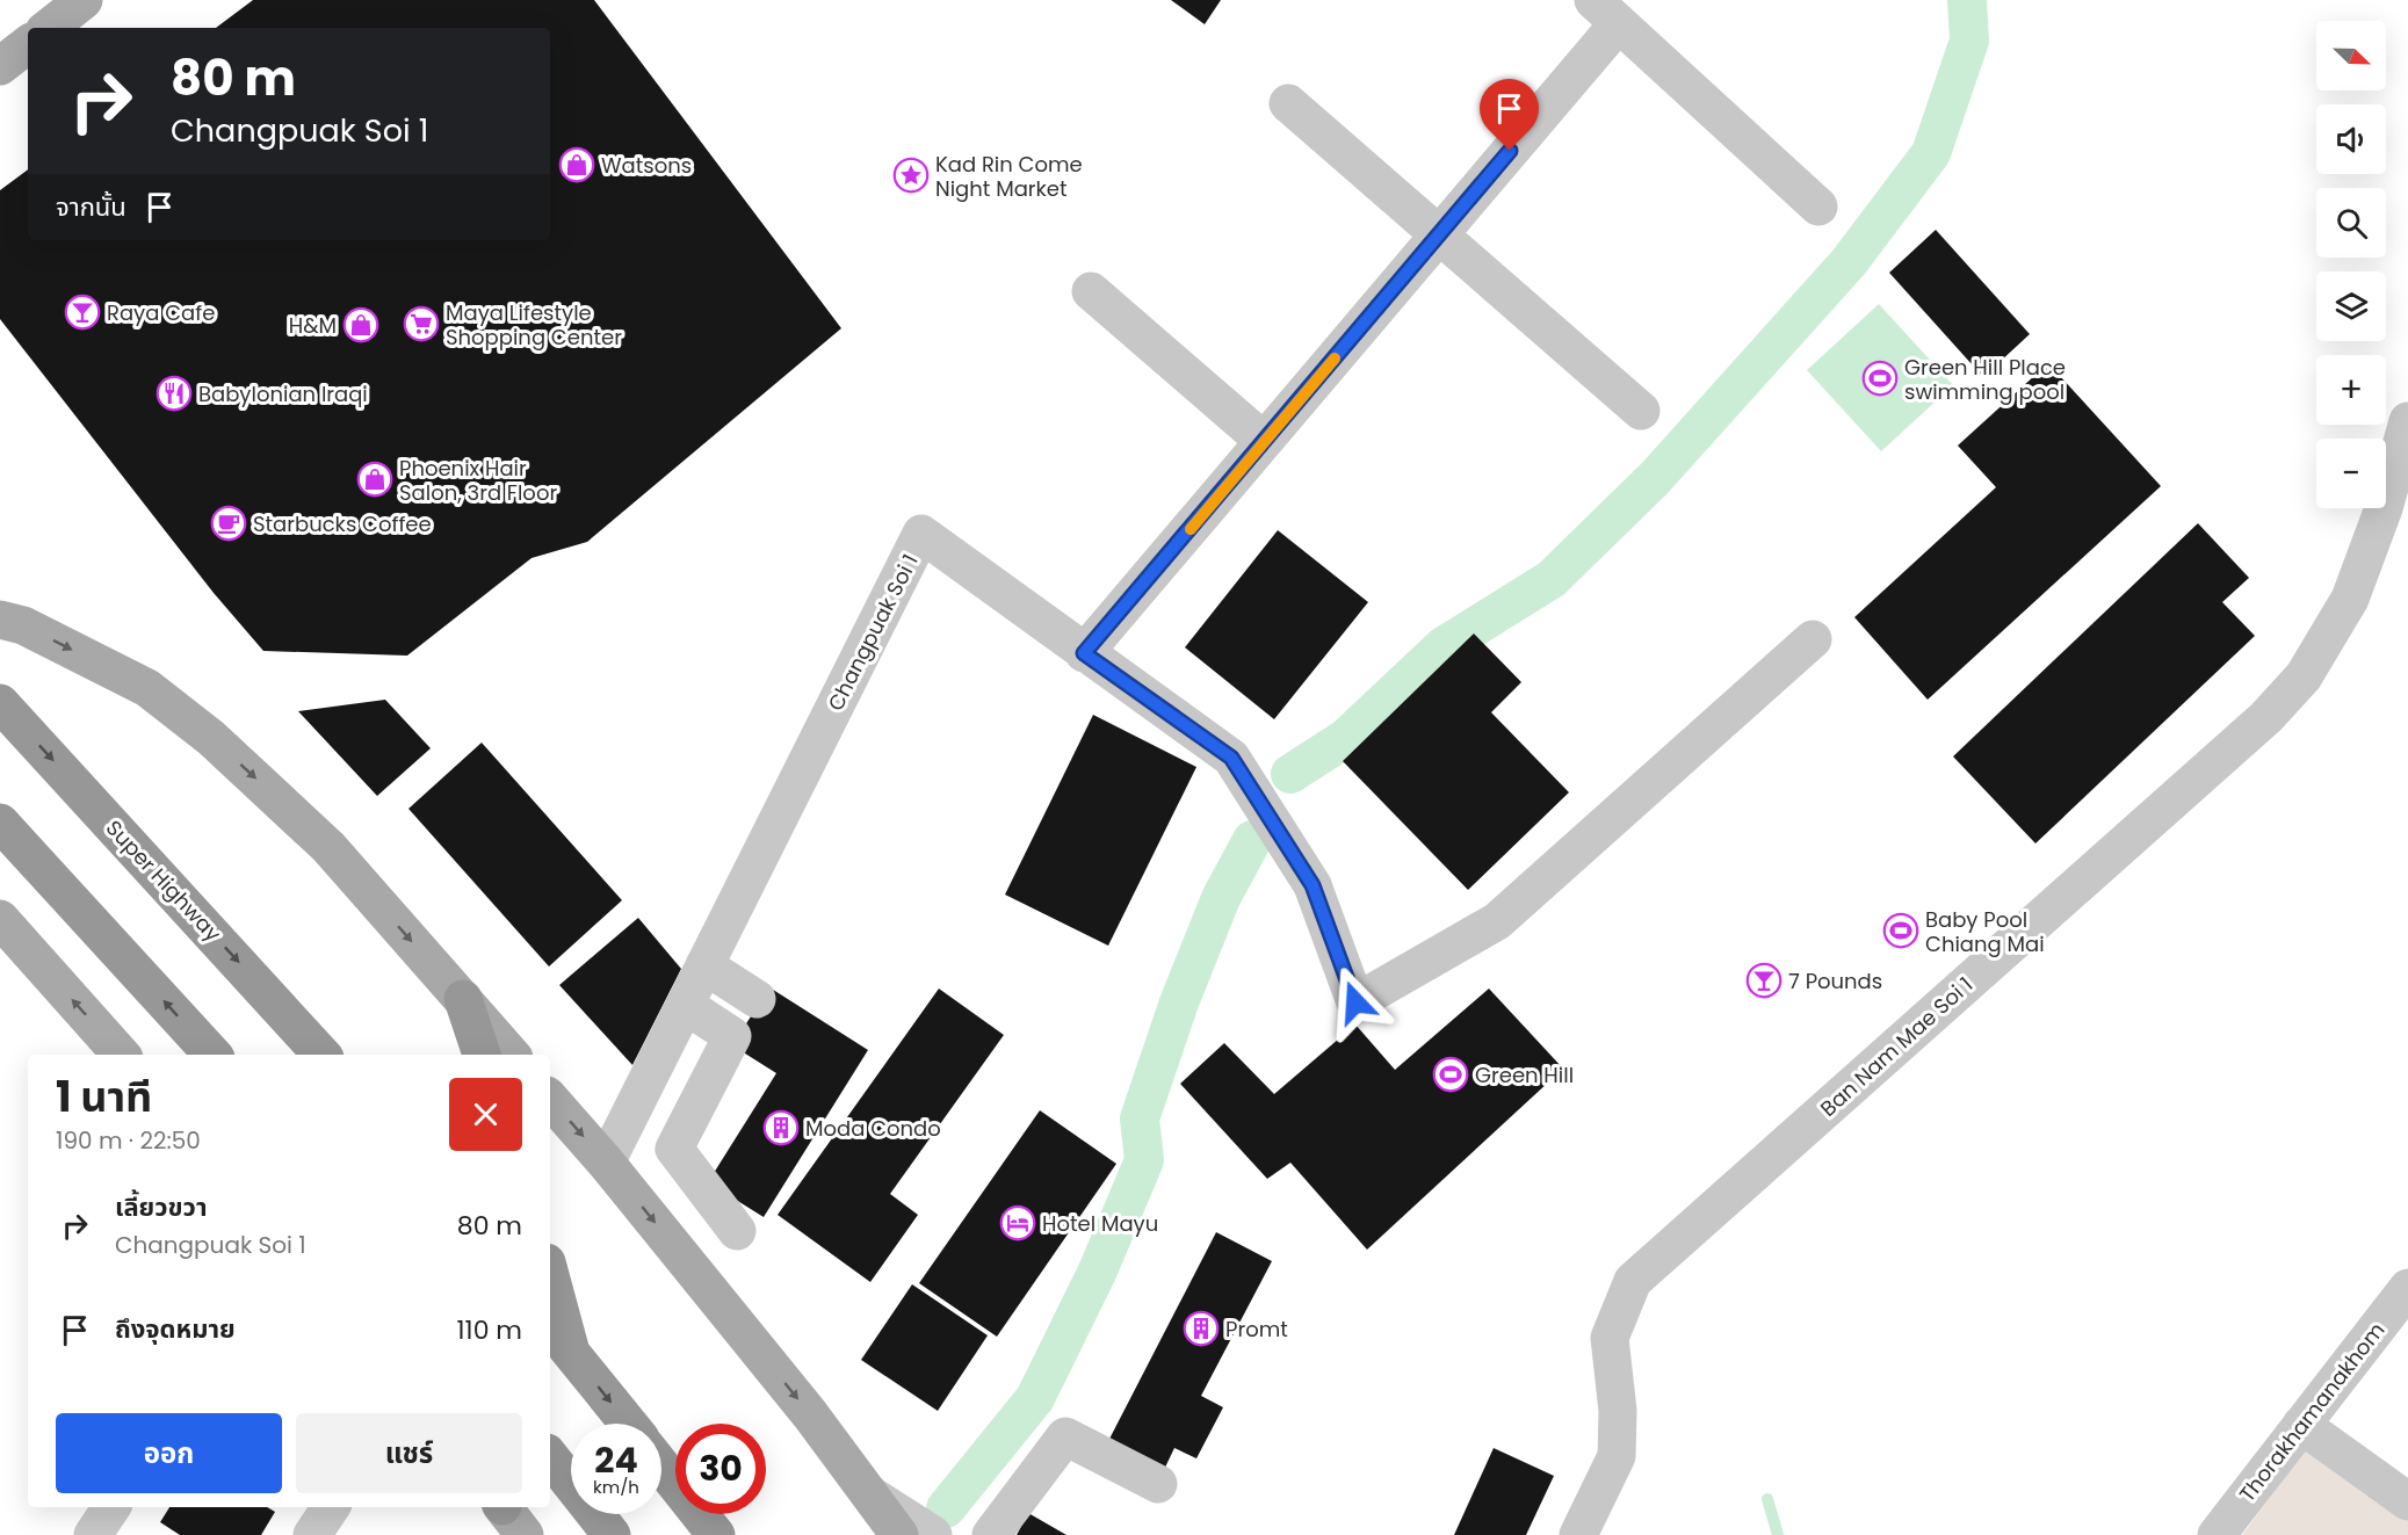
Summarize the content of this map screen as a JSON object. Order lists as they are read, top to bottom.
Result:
{
  "streets": {
    "highway": ["Super Highway"],
    "street": ["Changpuak Soi 1", "Ban Nam Mae Soi 1", "Thorakhamanakhom"]
  },
  "places": {
    "shop": ["Watsons", "H&M", "Phoenix Hair Salon, 3rd Floor"],
    "place": ["Kad Rin Come Night Market"],
    "bar": ["Raya Cafe", "7 Pounds"],
    "supermarket": ["Maya Lifestyle Shopping Center"],
    "sports": ["Green Hill Place swimming pool", "Baby Pool Chiang Mai", "Green Hill"],
    "restaurant": ["Babylonian Iraqi"],
    "cafe": ["Starbucks Coffee"],
    "building": ["Moda Condo", "Promt"],
    "hotel": ["Hotel Mayu"]
  },
  "north": "bottom right",
  "page": {
    "map_buttons": ["+", "−"],
    "turn": ["80 m", "Changpuak Soi 1"],
    "then": "จากนั้น",
    "heading": ["1 นาที", "190 m · 22:50"],
    "list": [
      {
        "name": "เลี้ยวขวา",
        "note": "Changpuak Soi 1",
        "value": "80 m"
      },
      {
        "name": "ถึงจุดหมาย",
        "value": "110 m"
      }
    ],
    "buttons": ["ออก", "แชร์"],
    "speed": "24 km/h",
    "limit": "30"
  }
}
